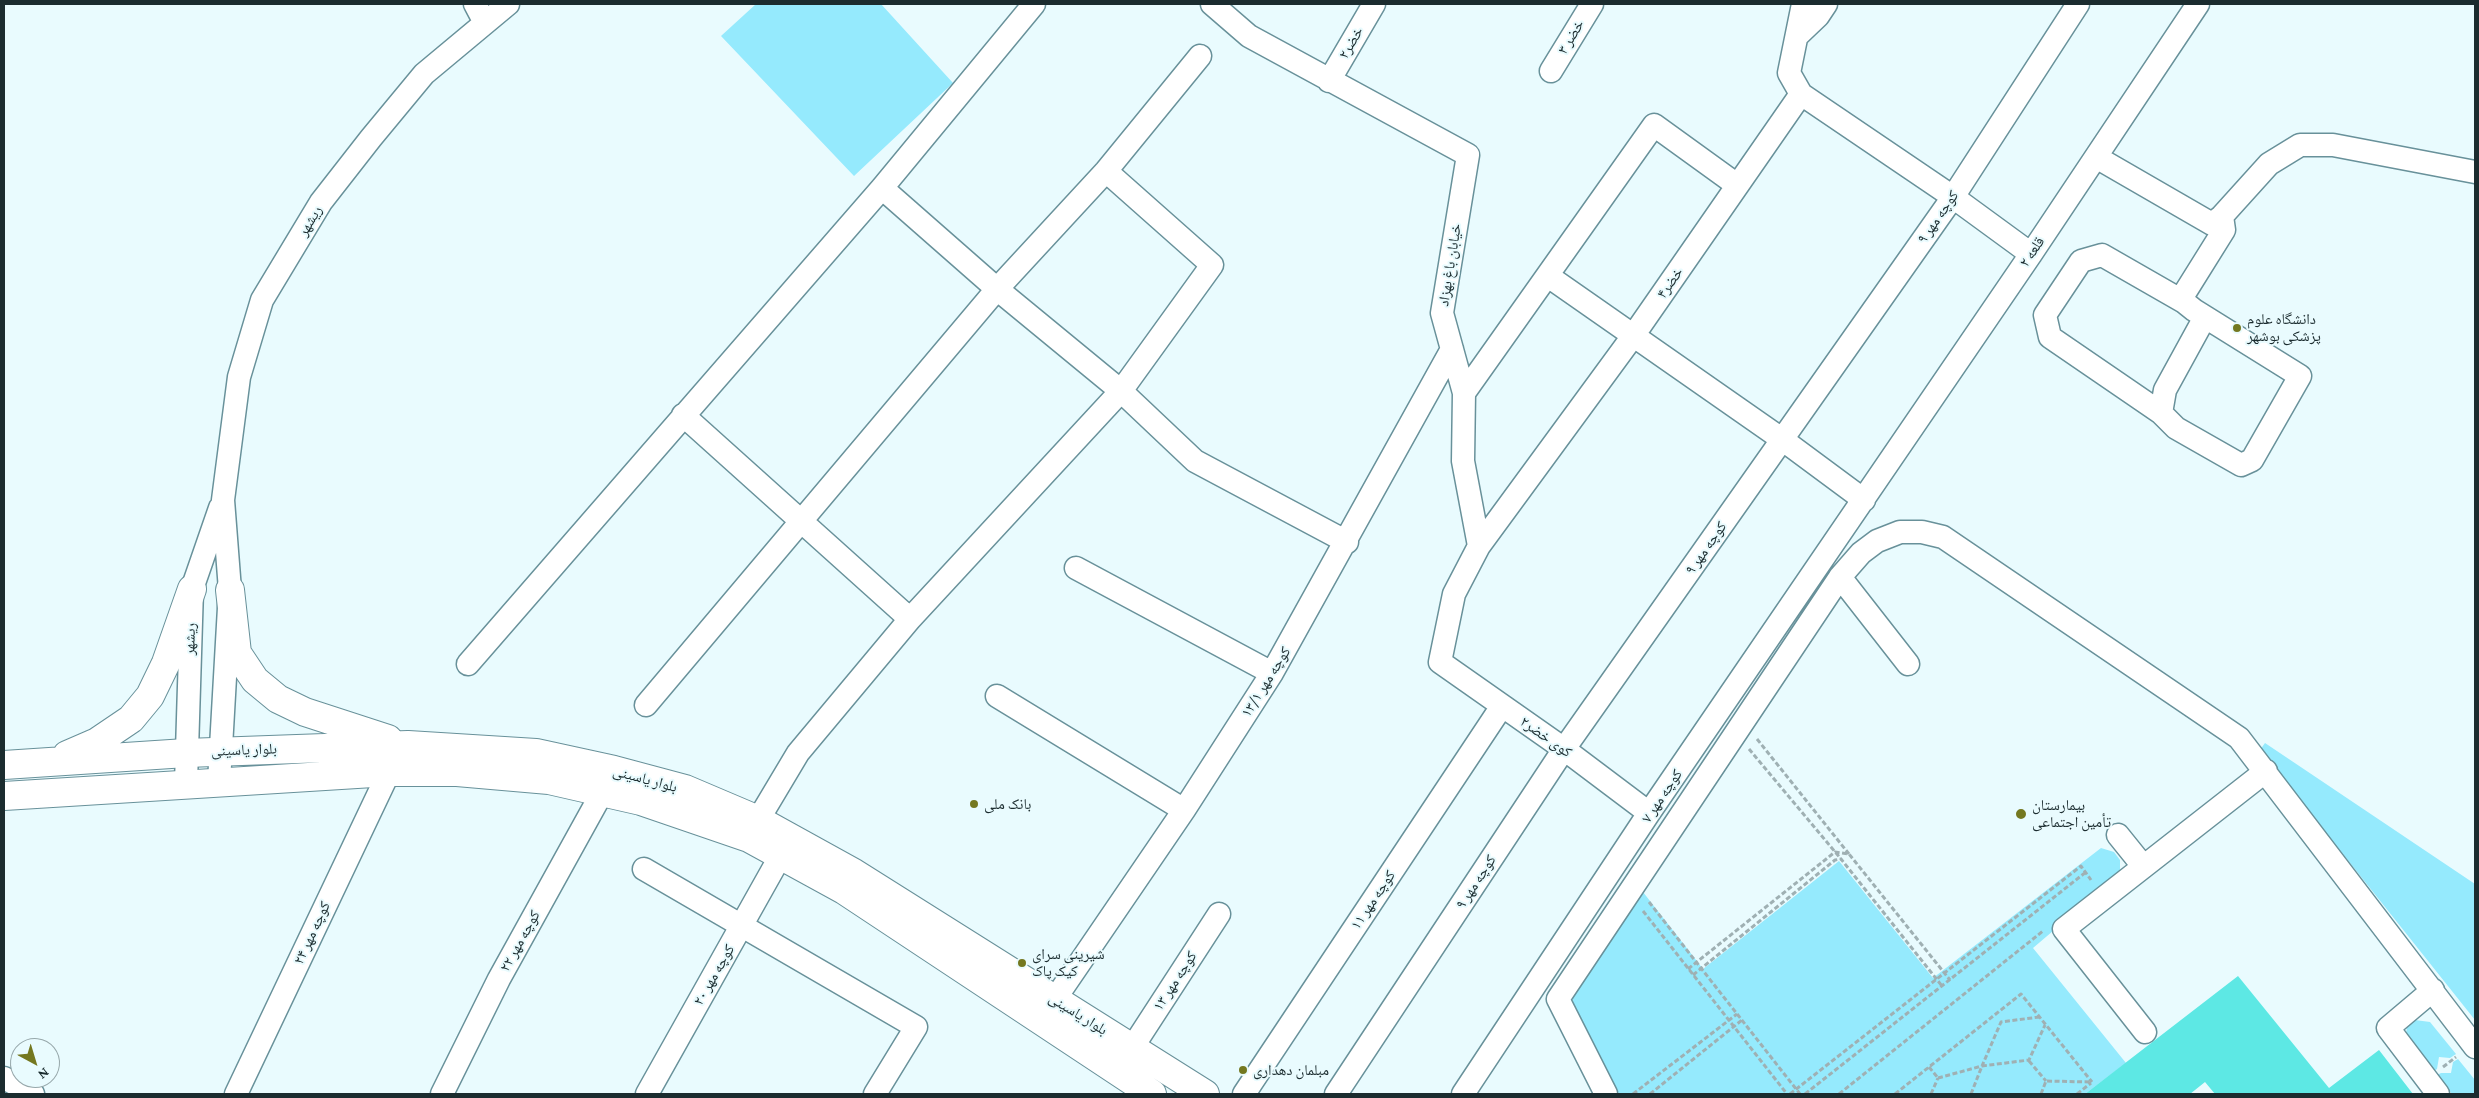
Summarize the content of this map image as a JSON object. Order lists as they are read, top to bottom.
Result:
{
  "streets": {
    "main road": ["بلوار یاسینی"],
    "street": [
      "خضر ۳",
      "خضر۲",
      "کوچه مهر ۹",
      "ریشهر",
      "قلعه ۲",
      "خیابان باغ بهزاد",
      "خضر۴",
      "کوچه مهر ۱۳/۱",
      "کوی خضر۲",
      "کوچه مهر ۷",
      "کوچه مهر ۱۱",
      "کوچه مهر ۲۴",
      "کوچه مهر ۲۲",
      "کوچه مهر ۲۰",
      "کوچه مهر ۱۳"
    ]
  },
  "crossings": [
    ["خضر۲", "خیابان باغ بهزاد"],
    ["کوچه مهر ۹", "کوی خضر۲"],
    ["ریشهر", "بلوار یاسینی"],
    ["قلعه ۲", "کوچه مهر ۷"],
    ["خیابان باغ بهزاد", "خضر۴"],
    ["خیابان باغ بهزاد", "کوچه مهر ۱۳/۱"],
    ["خیابان باغ بهزاد", "کوی خضر۲"],
    ["خضر۴", "کوی خضر۲"],
    ["کوچه مهر ۱۳/۱", "بلوار یاسینی"],
    ["کوی خضر۲", "کوچه مهر ۷"],
    ["کوی خضر۲", "کوچه مهر ۱۱"],
    ["بلوار یاسینی", "کوچه مهر ۲۴"],
    ["بلوار یاسینی", "کوچه مهر ۲۲"],
    ["بلوار یاسینی", "کوچه مهر ۲۰"],
    ["بلوار یاسینی", "کوچه مهر ۱۳"]
  ],
  "places": [
    "دانشگاه علوم پزشکی بوشهر",
    "بانک ملی",
    "بیمارستان تأمین اجتماعی",
    "شیرینی سرای کیک پاک",
    "مبلمان دهداری"
  ],
  "north": "bottom right"
}
